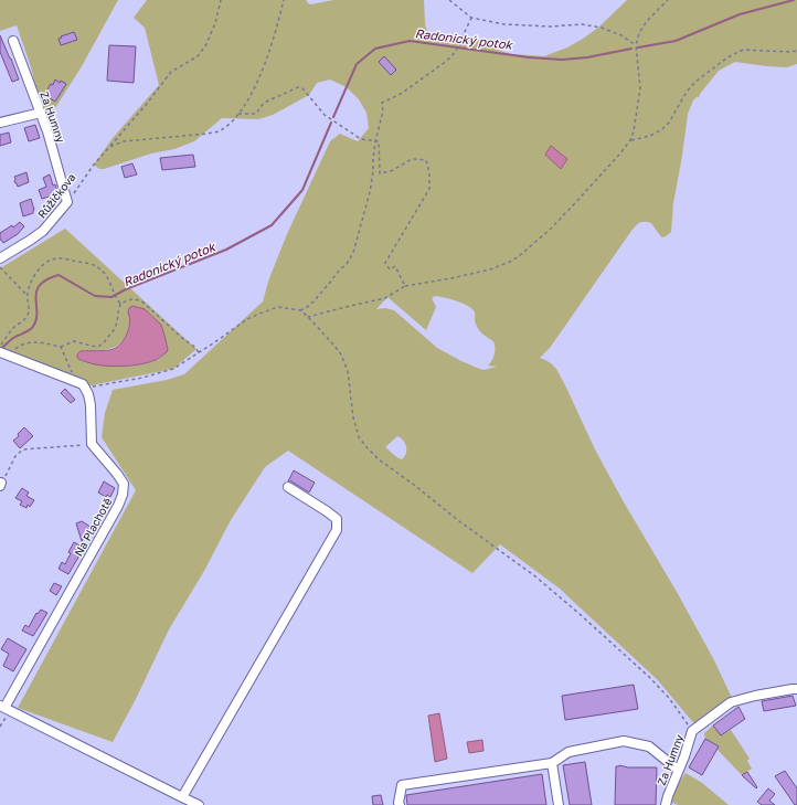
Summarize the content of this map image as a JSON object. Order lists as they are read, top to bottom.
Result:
{
  "streets": {
    "street": ["Za Humny", "Růžičkova", "Na Plachotě"]
  },
  "crossings": [
    ["Za Humny", "Růžičkova"]
  ],
  "water": ["Radonický potok"]
}
